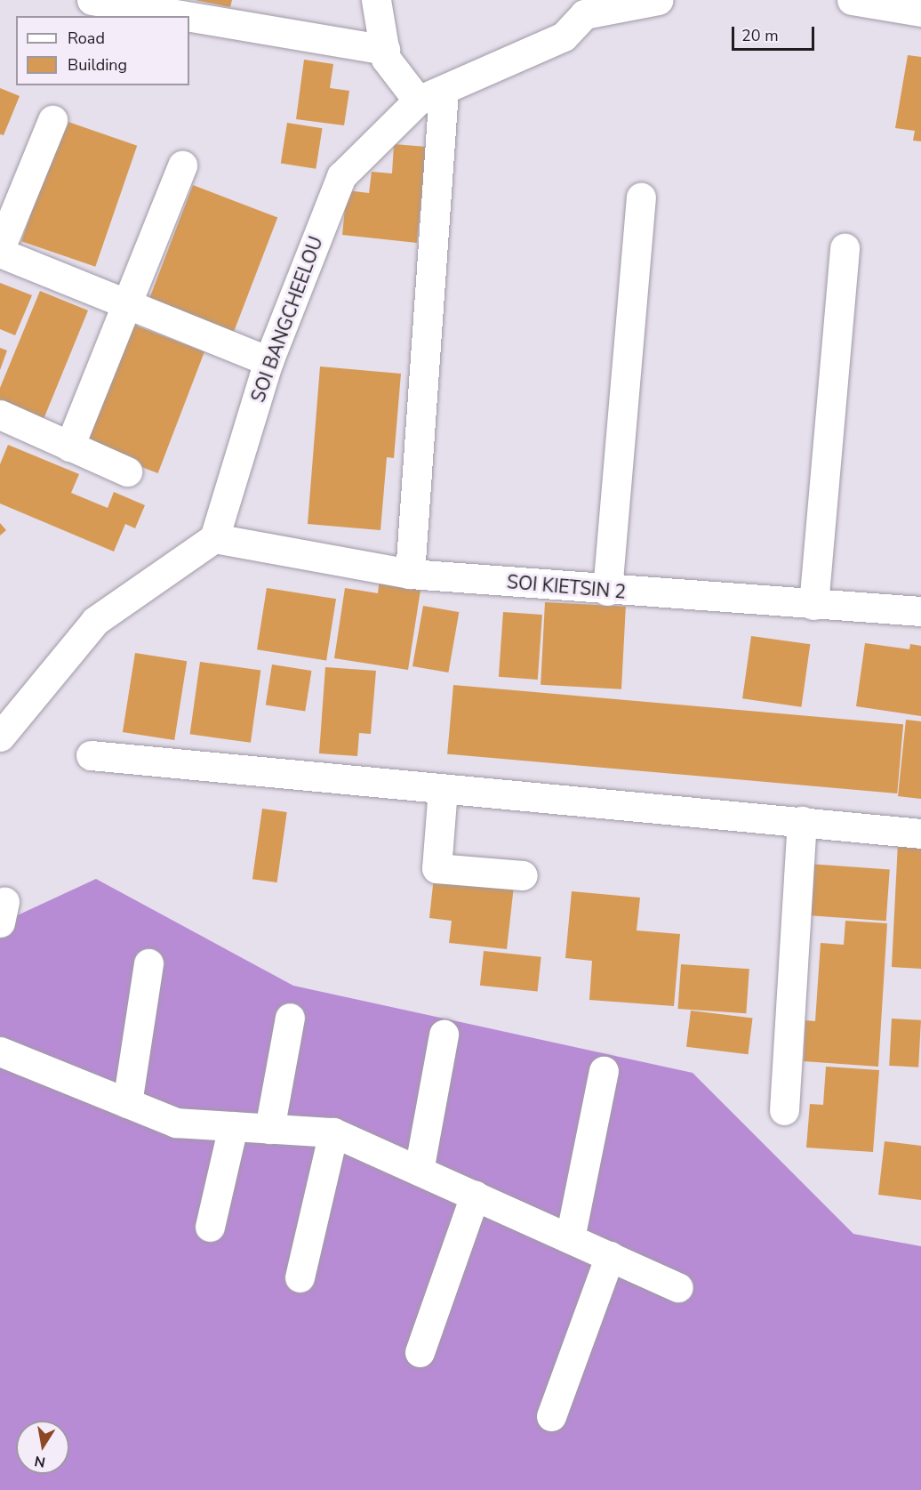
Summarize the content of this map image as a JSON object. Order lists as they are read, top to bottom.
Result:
{
  "streets": {
    "street": ["SOI BANGCHEELOU", "SOI KIETSIN 2"]
  },
  "crossings": [
    ["SOI BANGCHEELOU", "SOI KIETSIN 2"]
  ],
  "legend": ["Road", "Building"],
  "scale_bar": "20 m",
  "north": "bottom"
}
